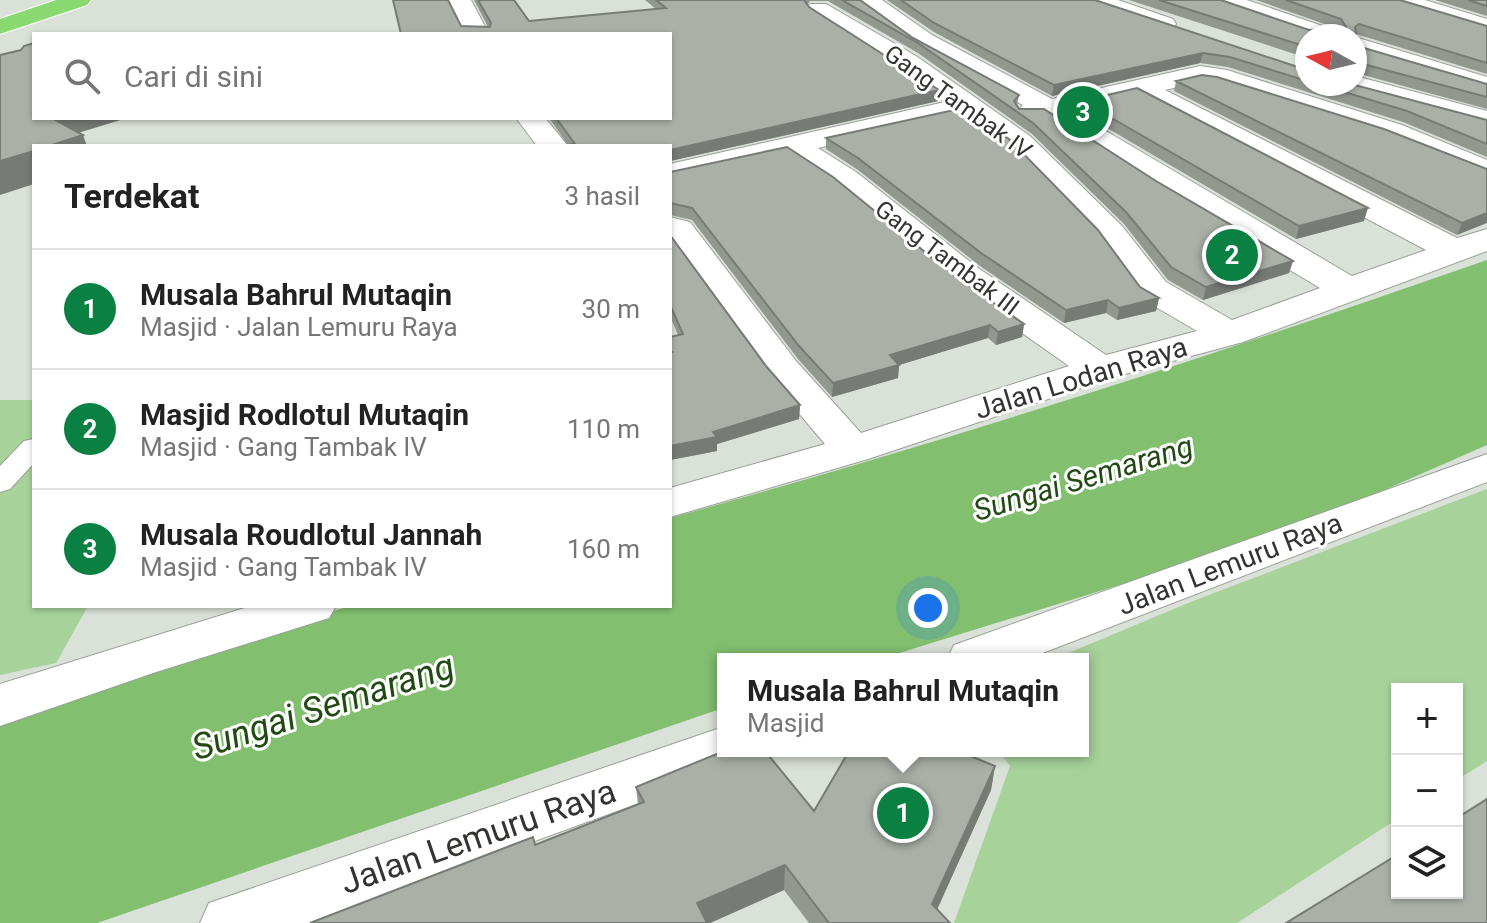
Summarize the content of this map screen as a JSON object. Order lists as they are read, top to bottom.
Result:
{
  "streets": {
    "street": [
      "Gang Tambak IV",
      "Gang Tambak III",
      "Jalan Lodan Raya",
      "Jalan Lemuru Raya"
    ]
  },
  "crossings": [
    ["Gang Tambak IV", "Jalan Lodan Raya"],
    ["Gang Tambak III", "Jalan Lodan Raya"]
  ],
  "water": ["Sungai Semarang"],
  "north": "left",
  "page": {
    "search": "Cari di sini",
    "pins": ["3", "2", "1"],
    "heading": ["Terdekat", "3 hasil"],
    "list": [
      {
        "mark": "1",
        "name": "Musala Bahrul Mutaqin",
        "note": "Masjid · Jalan Lemuru Raya",
        "value": "30 m"
      },
      {
        "mark": "2",
        "name": "Masjid Rodlotul Mutaqin",
        "note": "Masjid · Gang Tambak IV",
        "value": "110 m"
      },
      {
        "mark": "3",
        "name": "Musala Roudlotul Jannah",
        "note": "Masjid · Gang Tambak IV",
        "value": "160 m"
      }
    ],
    "popup": ["Musala Bahrul Mutaqin", "Masjid"],
    "map_buttons": ["+", "−"]
  }
}
